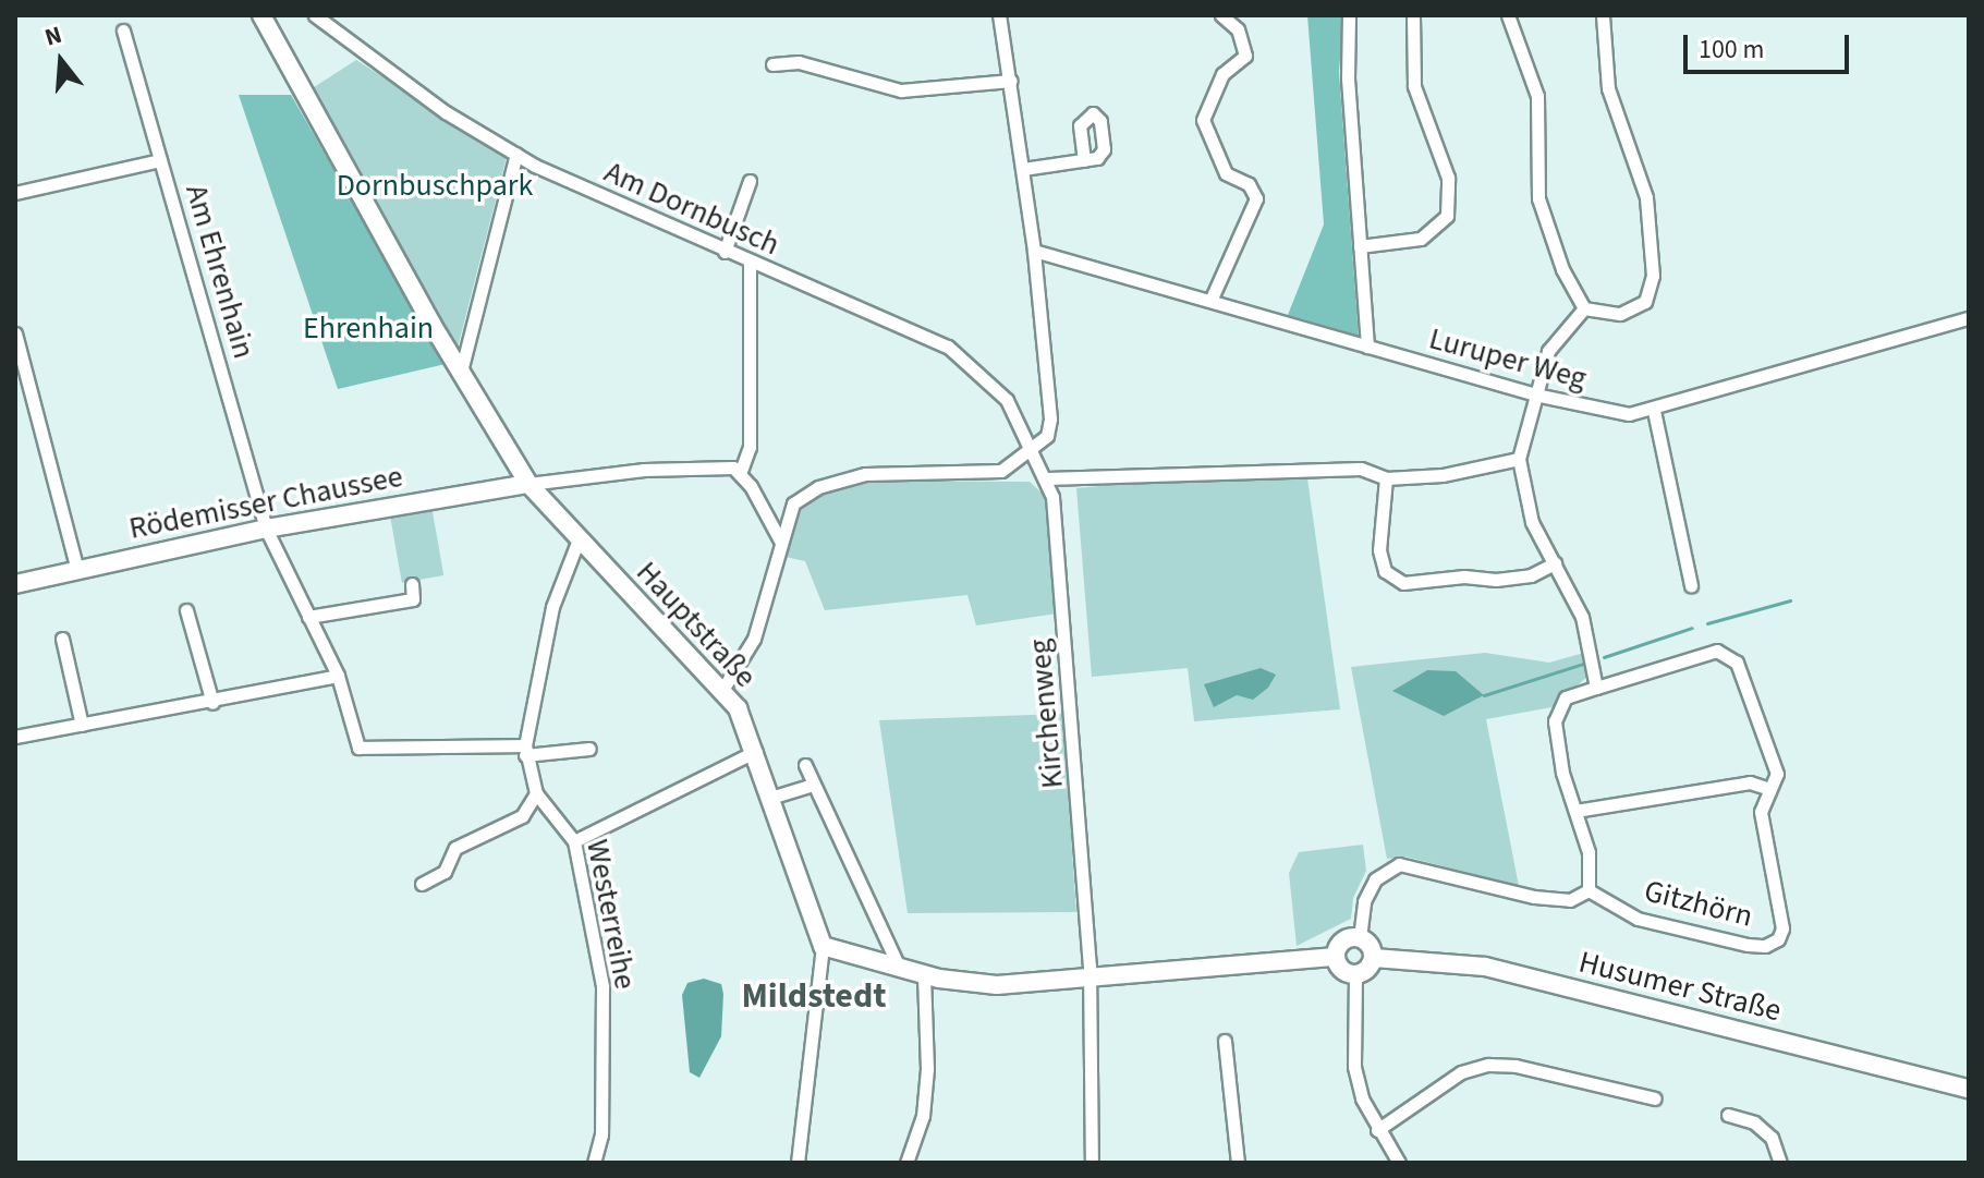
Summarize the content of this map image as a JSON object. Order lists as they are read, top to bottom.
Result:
{
  "streets": {
    "street": [
      "Am Dornbusch",
      "Am Ehrenhain",
      "Luruper Weg",
      "Rödemisser Chaussee",
      "Hauptstraße",
      "Kirchenweg",
      "Gitzhörn",
      "Westerreihe",
      "Husumer Straße"
    ]
  },
  "crossings": [
    ["Am Dornbusch", "Kirchenweg"],
    ["Am Ehrenhain", "Rödemisser Chaussee"],
    ["Am Ehrenhain", "Westerreihe"],
    ["Rödemisser Chaussee", "Hauptstraße"],
    ["Hauptstraße", "Westerreihe"]
  ],
  "districts": ["Mildstedt"],
  "parks": ["Dornbuschpark", "Ehrenhain"],
  "scale_bar": "100 m",
  "north": "top"
}
